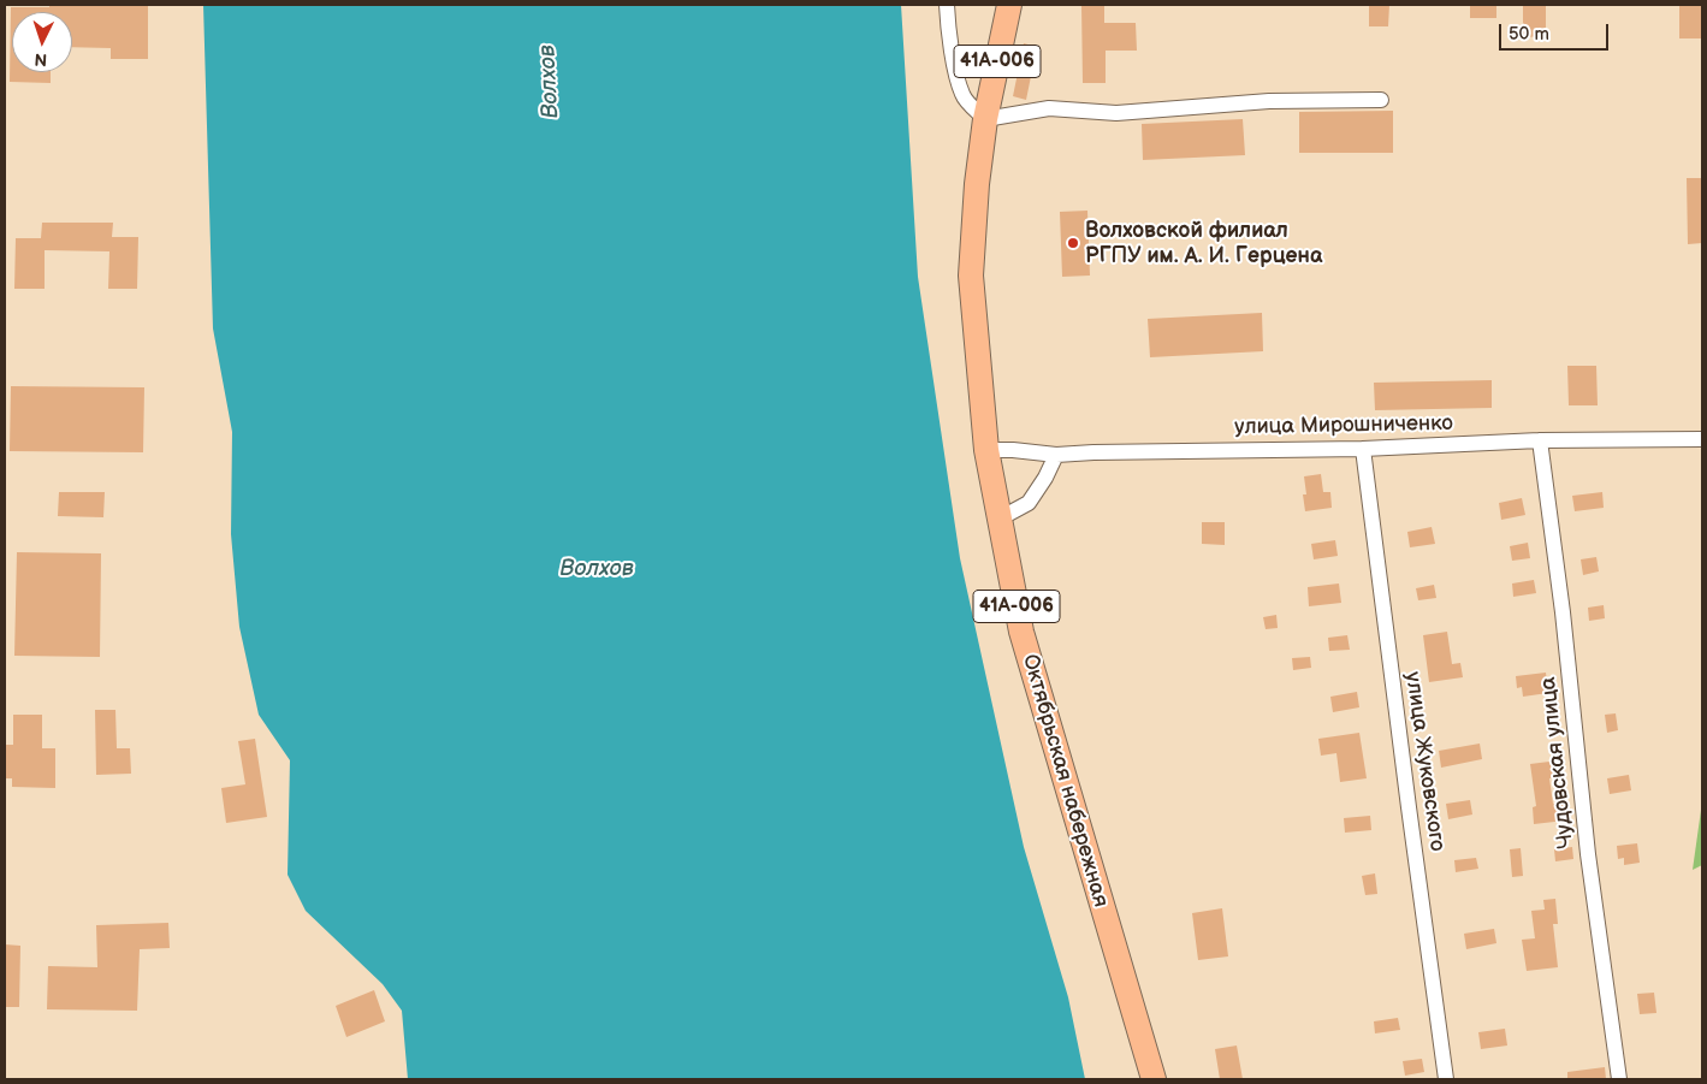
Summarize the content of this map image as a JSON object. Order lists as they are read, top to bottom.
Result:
{
  "streets": {
    "main road": ["41А-006", "Октябрьская набережная"],
    "street": ["улица Мирошниченко", "улица Жуковского", "Чудовская улица"]
  },
  "crossings": [
    ["41А-006", "Октябрьская набережная"],
    ["улица Мирошниченко", "улица Жуковского"],
    ["улица Мирошниченко", "Чудовская улица"],
    ["улица Мирошниченко", "Октябрьская набережная"]
  ],
  "water": ["Волхов"],
  "places": ["Волховской филиал РГПУ им. А. И. Герцена"],
  "scale_bar": "50 m",
  "north": "bottom"
}
